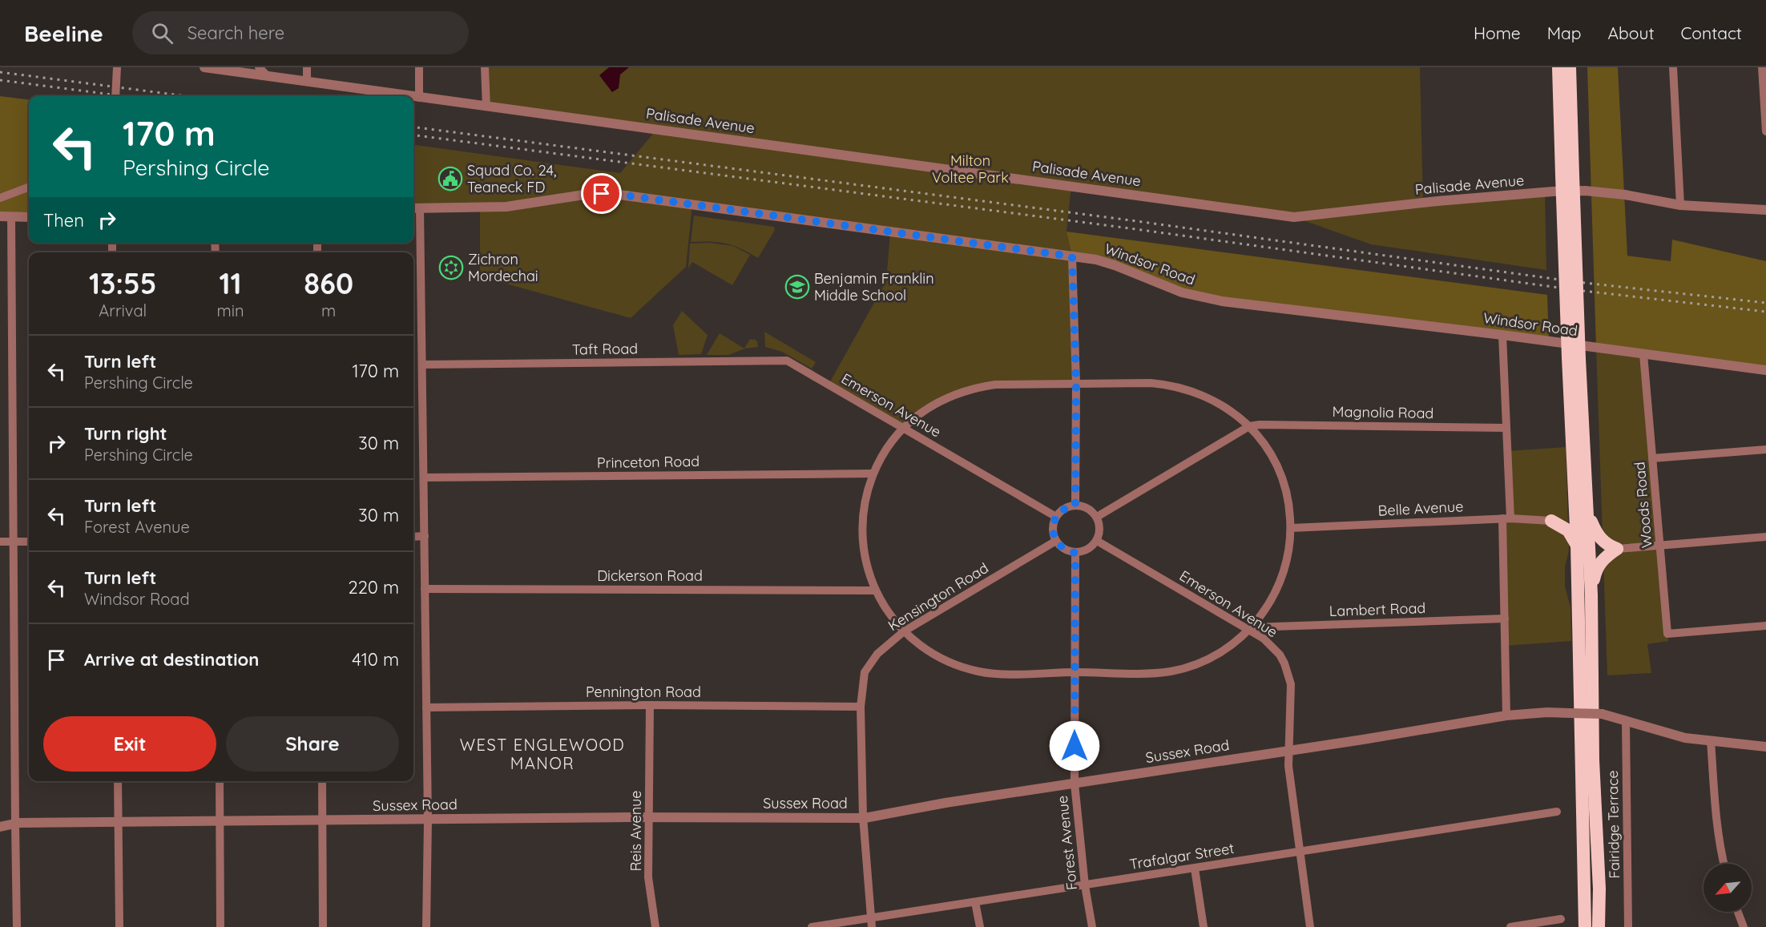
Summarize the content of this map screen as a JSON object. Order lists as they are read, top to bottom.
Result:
{
  "streets": {
    "street": [
      "Palisade Avenue",
      "Windsor Road",
      "Taft Road",
      "Emerson Avenue",
      "Magnolia Road",
      "Princeton Road",
      "Woods Road",
      "Belle Avenue",
      "Dickerson Road",
      "Kensington Road",
      "Lambert Road",
      "Pennington Road",
      "Sussex Road",
      "Fairidge Terrace",
      "Reis Avenue",
      "Forest Avenue",
      "Trafalgar Street"
    ]
  },
  "crossings": [
    ["Windsor Road", "Woods Road"],
    ["Taft Road", "Emerson Avenue"],
    ["Emerson Avenue", "Kensington Road"],
    ["Emerson Avenue", "Lambert Road"],
    ["Emerson Avenue", "Sussex Road"],
    ["Emerson Avenue", "Forest Avenue"],
    ["Emerson Avenue", "Trafalgar Street"],
    ["Kensington Road", "Pennington Road"],
    ["Kensington Road", "Sussex Road"],
    ["Kensington Road", "Forest Avenue"],
    ["Kensington Road", "Trafalgar Street"],
    ["Pennington Road", "Reis Avenue"],
    ["Sussex Road", "Fairidge Terrace"],
    ["Sussex Road", "Reis Avenue"],
    ["Sussex Road", "Forest Avenue"],
    ["Forest Avenue", "Trafalgar Street"]
  ],
  "districts": ["WEST ENGLEWOOD MANOR"],
  "parks": ["Milton Voltee Park"],
  "places": {
    "public building": ["Squad Co. 24, Teaneck FD"],
    "synagogue": ["Zichron Mordechai"],
    "school or university": ["Benjamin Franklin Middle School"]
  },
  "north": "bottom left",
  "page": {
    "header": "Beeline",
    "search": "Search here",
    "nav": [
      "Home",
      "Map",
      "About",
      "Contact"
    ],
    "turn": ["170 m", "Pershing Circle"],
    "then": "Then",
    "eta": [
      "13:55",
      "Arrival",
      "11",
      "min",
      "860",
      "m"
    ],
    "list": [
      {
        "name": "Turn left",
        "note": "Pershing Circle",
        "value": "170 m"
      },
      {
        "name": "Turn right",
        "note": "Pershing Circle",
        "value": "30 m"
      },
      {
        "name": "Turn left",
        "note": "Forest Avenue",
        "value": "30 m"
      },
      {
        "name": "Turn left",
        "note": "Windsor Road",
        "value": "220 m"
      },
      {
        "name": "Arrive at destination",
        "value": "410 m"
      }
    ],
    "buttons": ["Exit", "Share"]
  }
}
